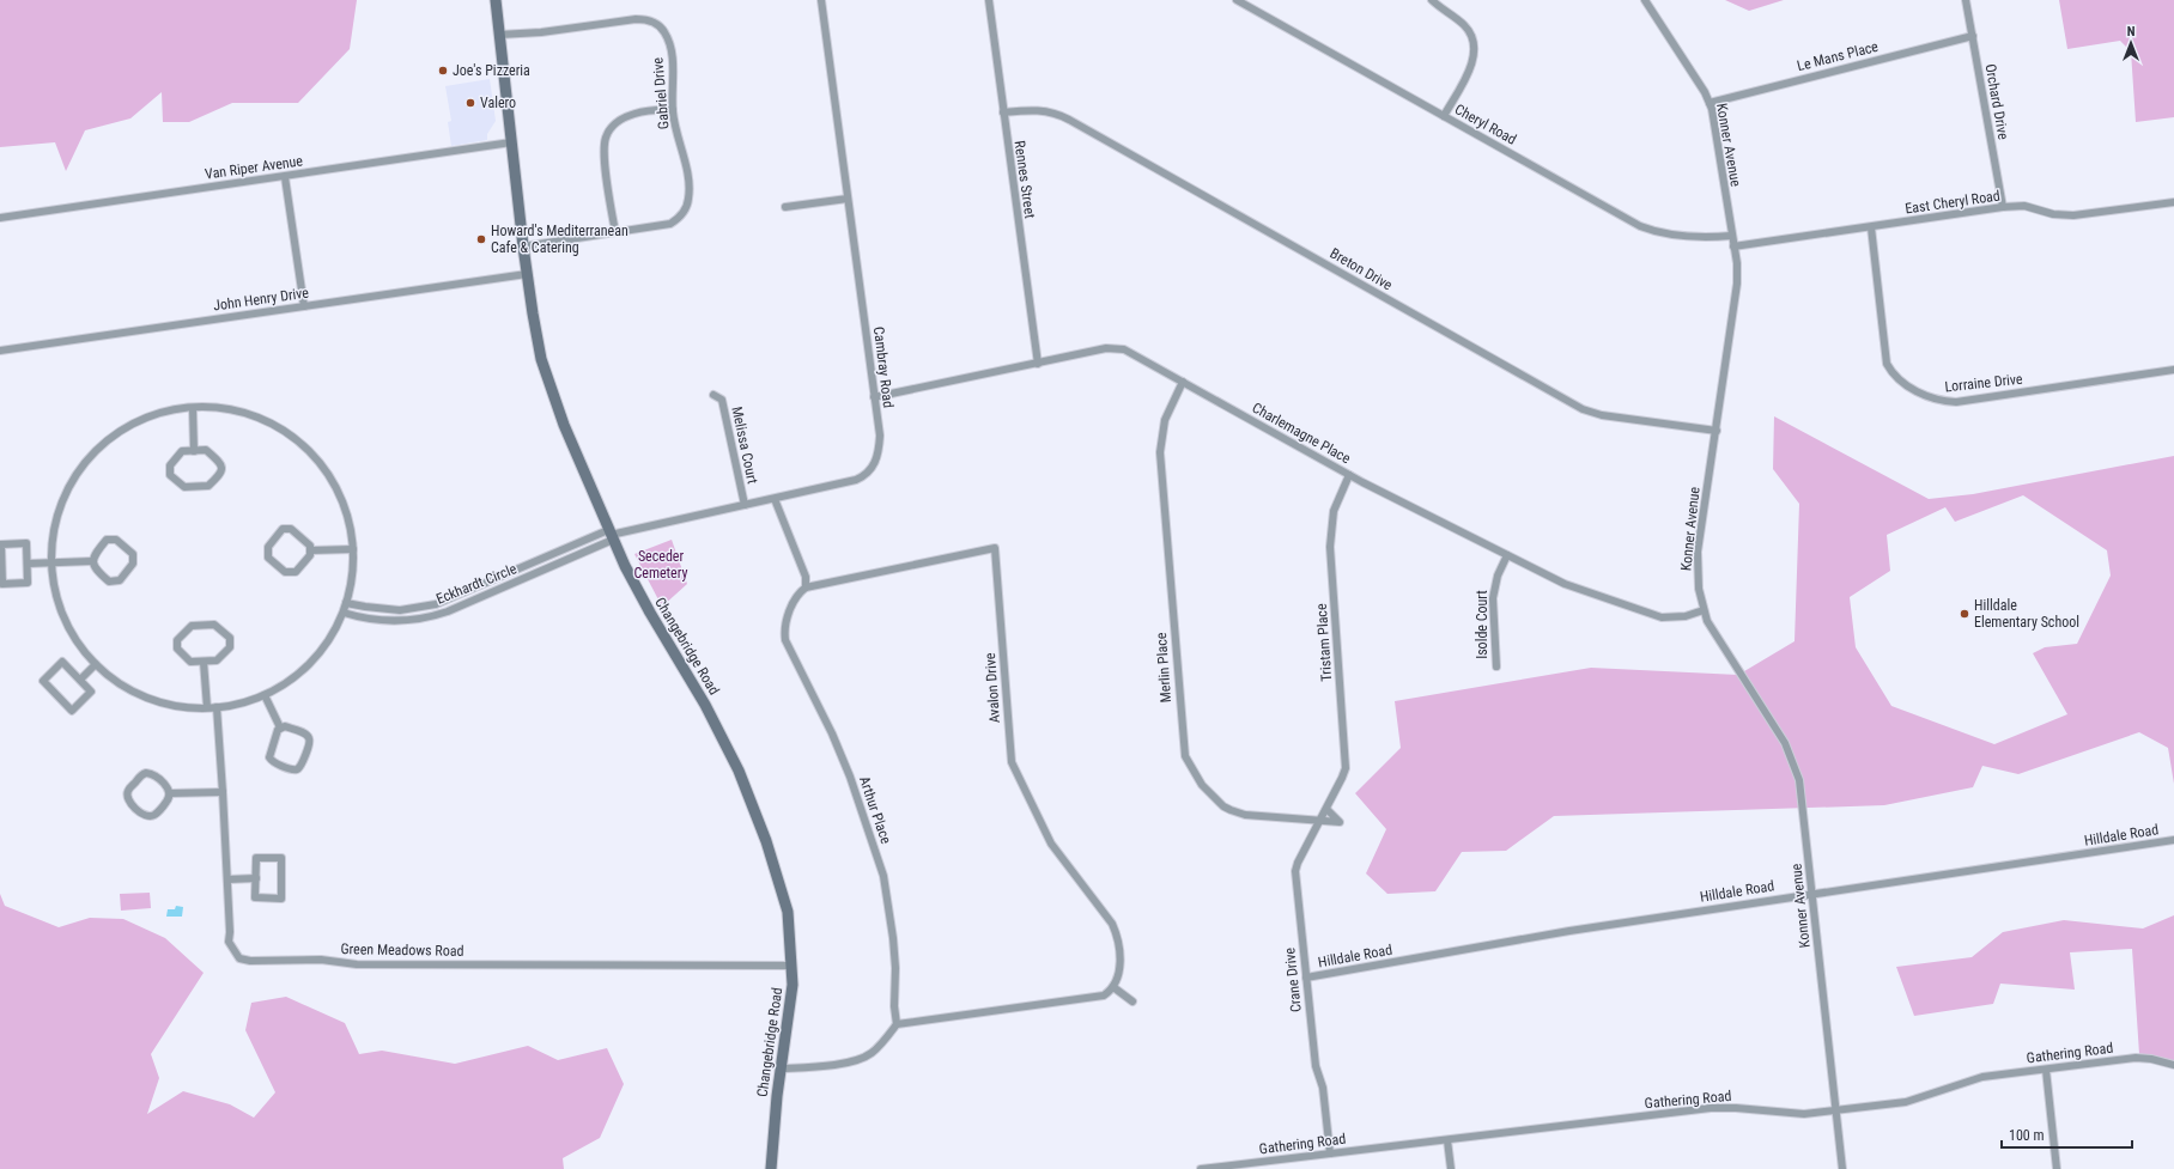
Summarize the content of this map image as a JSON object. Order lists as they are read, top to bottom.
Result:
{
  "streets": {
    "main road": ["Changebridge Road"],
    "street": [
      "Le Mans Place",
      "Gabriel Drive",
      "Orchard Drive",
      "Cheryl Road",
      "Konner Avenue",
      "Van Riper Avenue",
      "Rennes Street",
      "East Cheryl Road",
      "Breton Drive",
      "John Henry Drive",
      "Cambray Road",
      "Lorraine Drive",
      "Charlemagne Place",
      "Melissa Court",
      "Eckhardt Circle",
      "Isolde Court",
      "Tristam Place",
      "Merlin Place",
      "Avalon Drive",
      "Arthur Place",
      "Hilldale Road",
      "Green Meadows Road",
      "Crane Drive",
      "Gathering Road"
    ]
  },
  "crossings": [
    ["Le Mans Place", "Orchard Drive"],
    ["Le Mans Place", "Konner Avenue"],
    ["Gabriel Drive", "Changebridge Road"],
    ["Orchard Drive", "East Cheryl Road"],
    ["Cheryl Road", "Konner Avenue"],
    ["Konner Avenue", "East Cheryl Road"],
    ["Konner Avenue", "Breton Drive"],
    ["Konner Avenue", "Charlemagne Place"],
    ["Konner Avenue", "Hilldale Road"],
    ["Konner Avenue", "Gathering Road"],
    ["Van Riper Avenue", "Changebridge Road"],
    ["Rennes Street", "Breton Drive"],
    ["Rennes Street", "Charlemagne Place"],
    ["East Cheryl Road", "Lorraine Drive"],
    ["John Henry Drive", "Changebridge Road"],
    ["Cambray Road", "Charlemagne Place"],
    ["Cambray Road", "Melissa Court"],
    ["Cambray Road", "Eckhardt Circle"],
    ["Cambray Road", "Changebridge Road"],
    ["Charlemagne Place", "Isolde Court"],
    ["Charlemagne Place", "Tristam Place"],
    ["Charlemagne Place", "Merlin Place"],
    ["Eckhardt Circle", "Changebridge Road"],
    ["Tristam Place", "Merlin Place"],
    ["Tristam Place", "Crane Drive"],
    ["Changebridge Road", "Green Meadows Road"],
    ["Merlin Place", "Crane Drive"],
    ["Avalon Drive", "Arthur Place"],
    ["Hilldale Road", "Crane Drive"],
    ["Crane Drive", "Gathering Road"]
  ],
  "parks": ["Seceder Cemetery"],
  "places": [
    "Joe's Pizzeria",
    "Valero",
    "Howard's Mediterranean Cafe & Catering",
    "Hilldale Elementary School"
  ],
  "scale_bar": "100 m",
  "north": "top"
}
